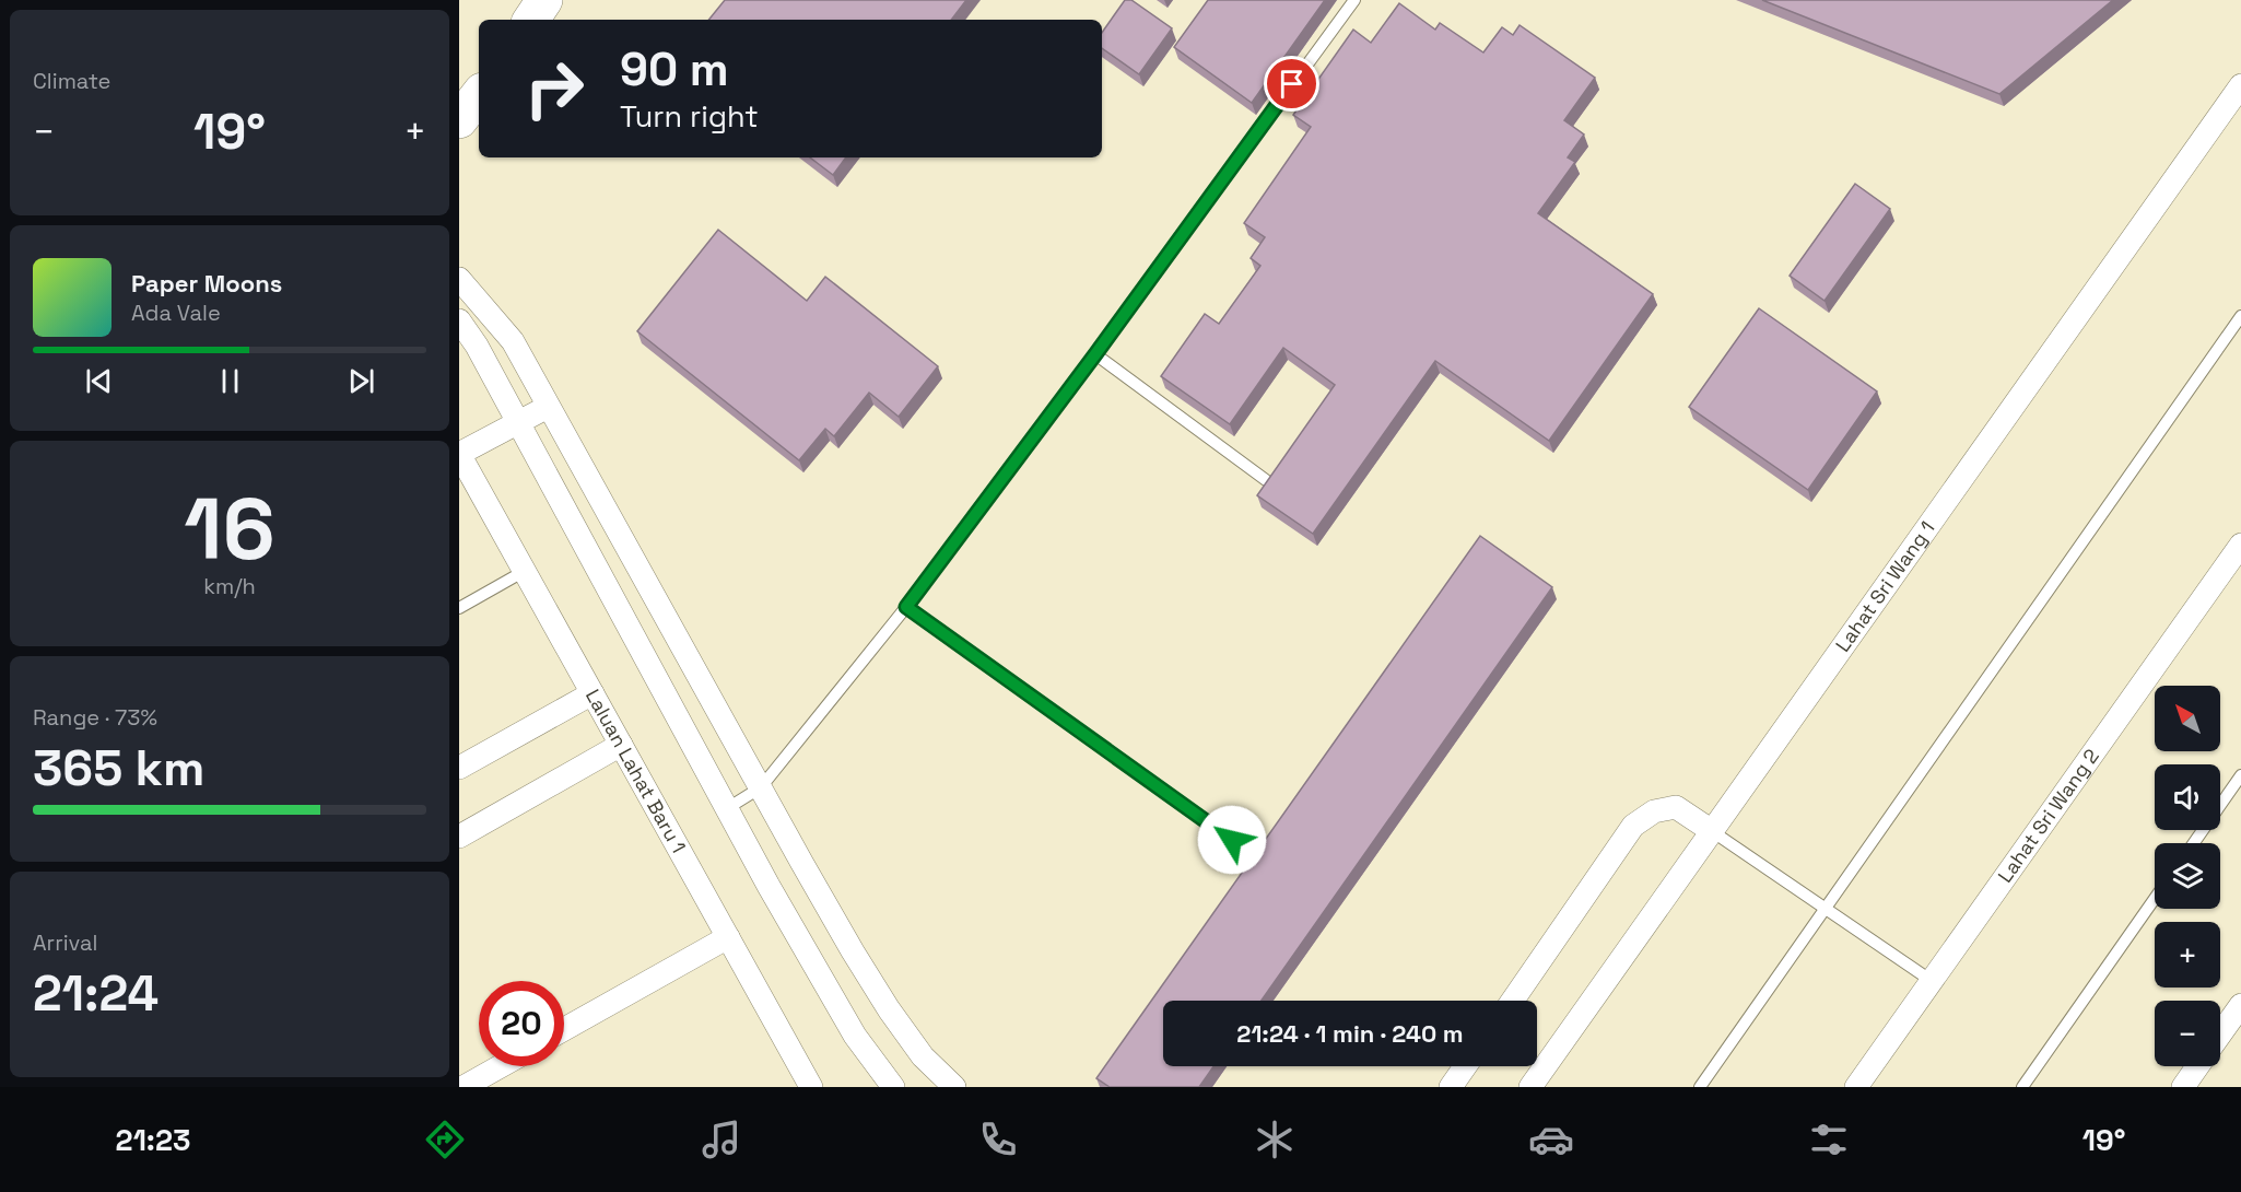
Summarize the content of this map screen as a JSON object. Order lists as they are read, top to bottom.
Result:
{
  "streets": {
    "street": ["Lahat Sri Wang 1", "Laluan Lahat Baru 1", "Lahat Sri Wang 2"]
  },
  "north": "top left",
  "page": {
    "tile": [
      "Climate",
      ["16", "km/h"],
      ["Range · 73%", "365 km"],
      ["Arrival", "21:24"]
    ],
    "turn": ["90 m", "Turn right"],
    "heat": ["−", "19°", "+"],
    "song": ["Paper Moons", "Ada Vale"],
    "map_buttons": ["+", "−"],
    "limit": "20",
    "trip": "21:24 · 1 min · 240 m",
    "tabs": ["21:23", "19°"]
  }
}
